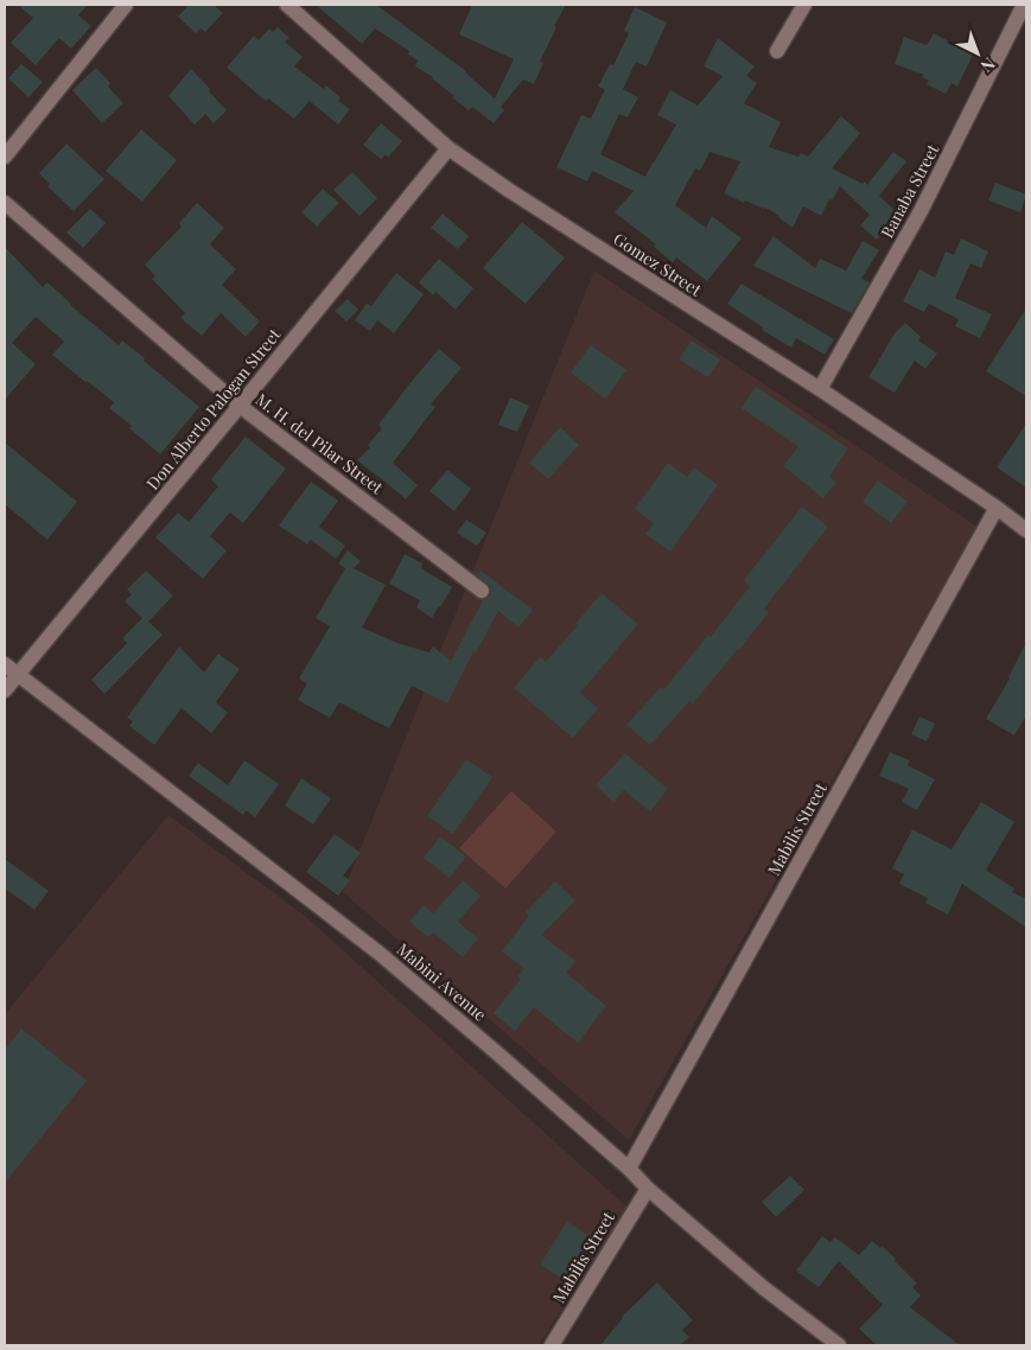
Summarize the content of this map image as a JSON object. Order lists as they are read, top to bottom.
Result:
{
  "streets": {
    "street": [
      "Banaba Street",
      "Gomez Street",
      "Don Alberto Palogan Street",
      "M. H. del Pilar Street",
      "Mabilis Street",
      "Mabini Avenue"
    ]
  },
  "crossings": [
    ["Banaba Street", "Gomez Street"],
    ["Gomez Street", "Don Alberto Palogan Street"],
    ["Gomez Street", "Mabilis Street"],
    ["Don Alberto Palogan Street", "M. H. del Pilar Street"],
    ["Don Alberto Palogan Street", "Mabini Avenue"],
    ["Mabilis Street", "Mabini Avenue"]
  ],
  "north": "bottom right"
}
